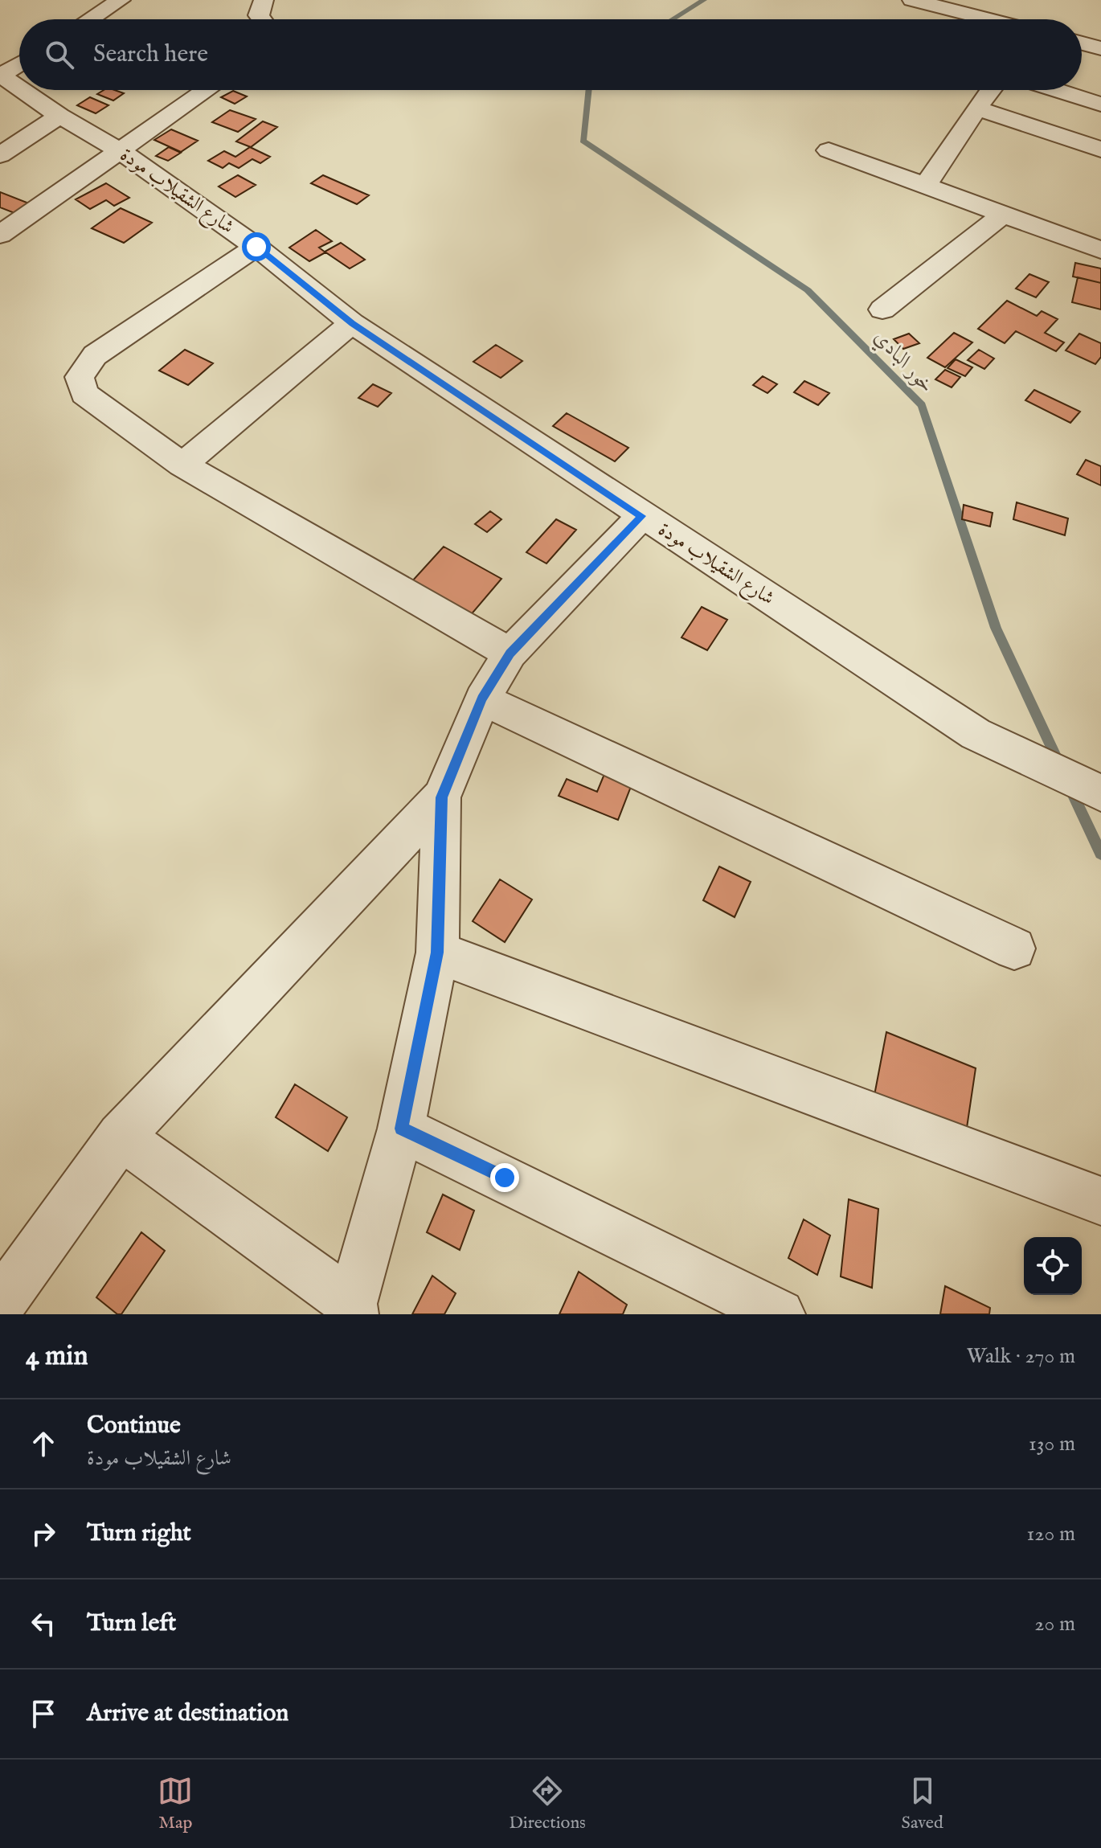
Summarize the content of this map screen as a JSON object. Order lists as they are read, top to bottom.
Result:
{
  "streets": {
    "street": ["شارع الشقيلاب مودة"]
  },
  "water": ["خور البادي"],
  "page": {
    "search": "Search here",
    "heading": ["4 min", "Walk · 270 m"],
    "list": [
      ["Continue", "شارع الشقيلاب مودة", "130 m"],
      ["Turn right", "120 m"],
      ["Turn left", "20 m"],
      "Arrive at destination"
    ],
    "nav": ["Map", "Directions", "Saved"]
  }
}
